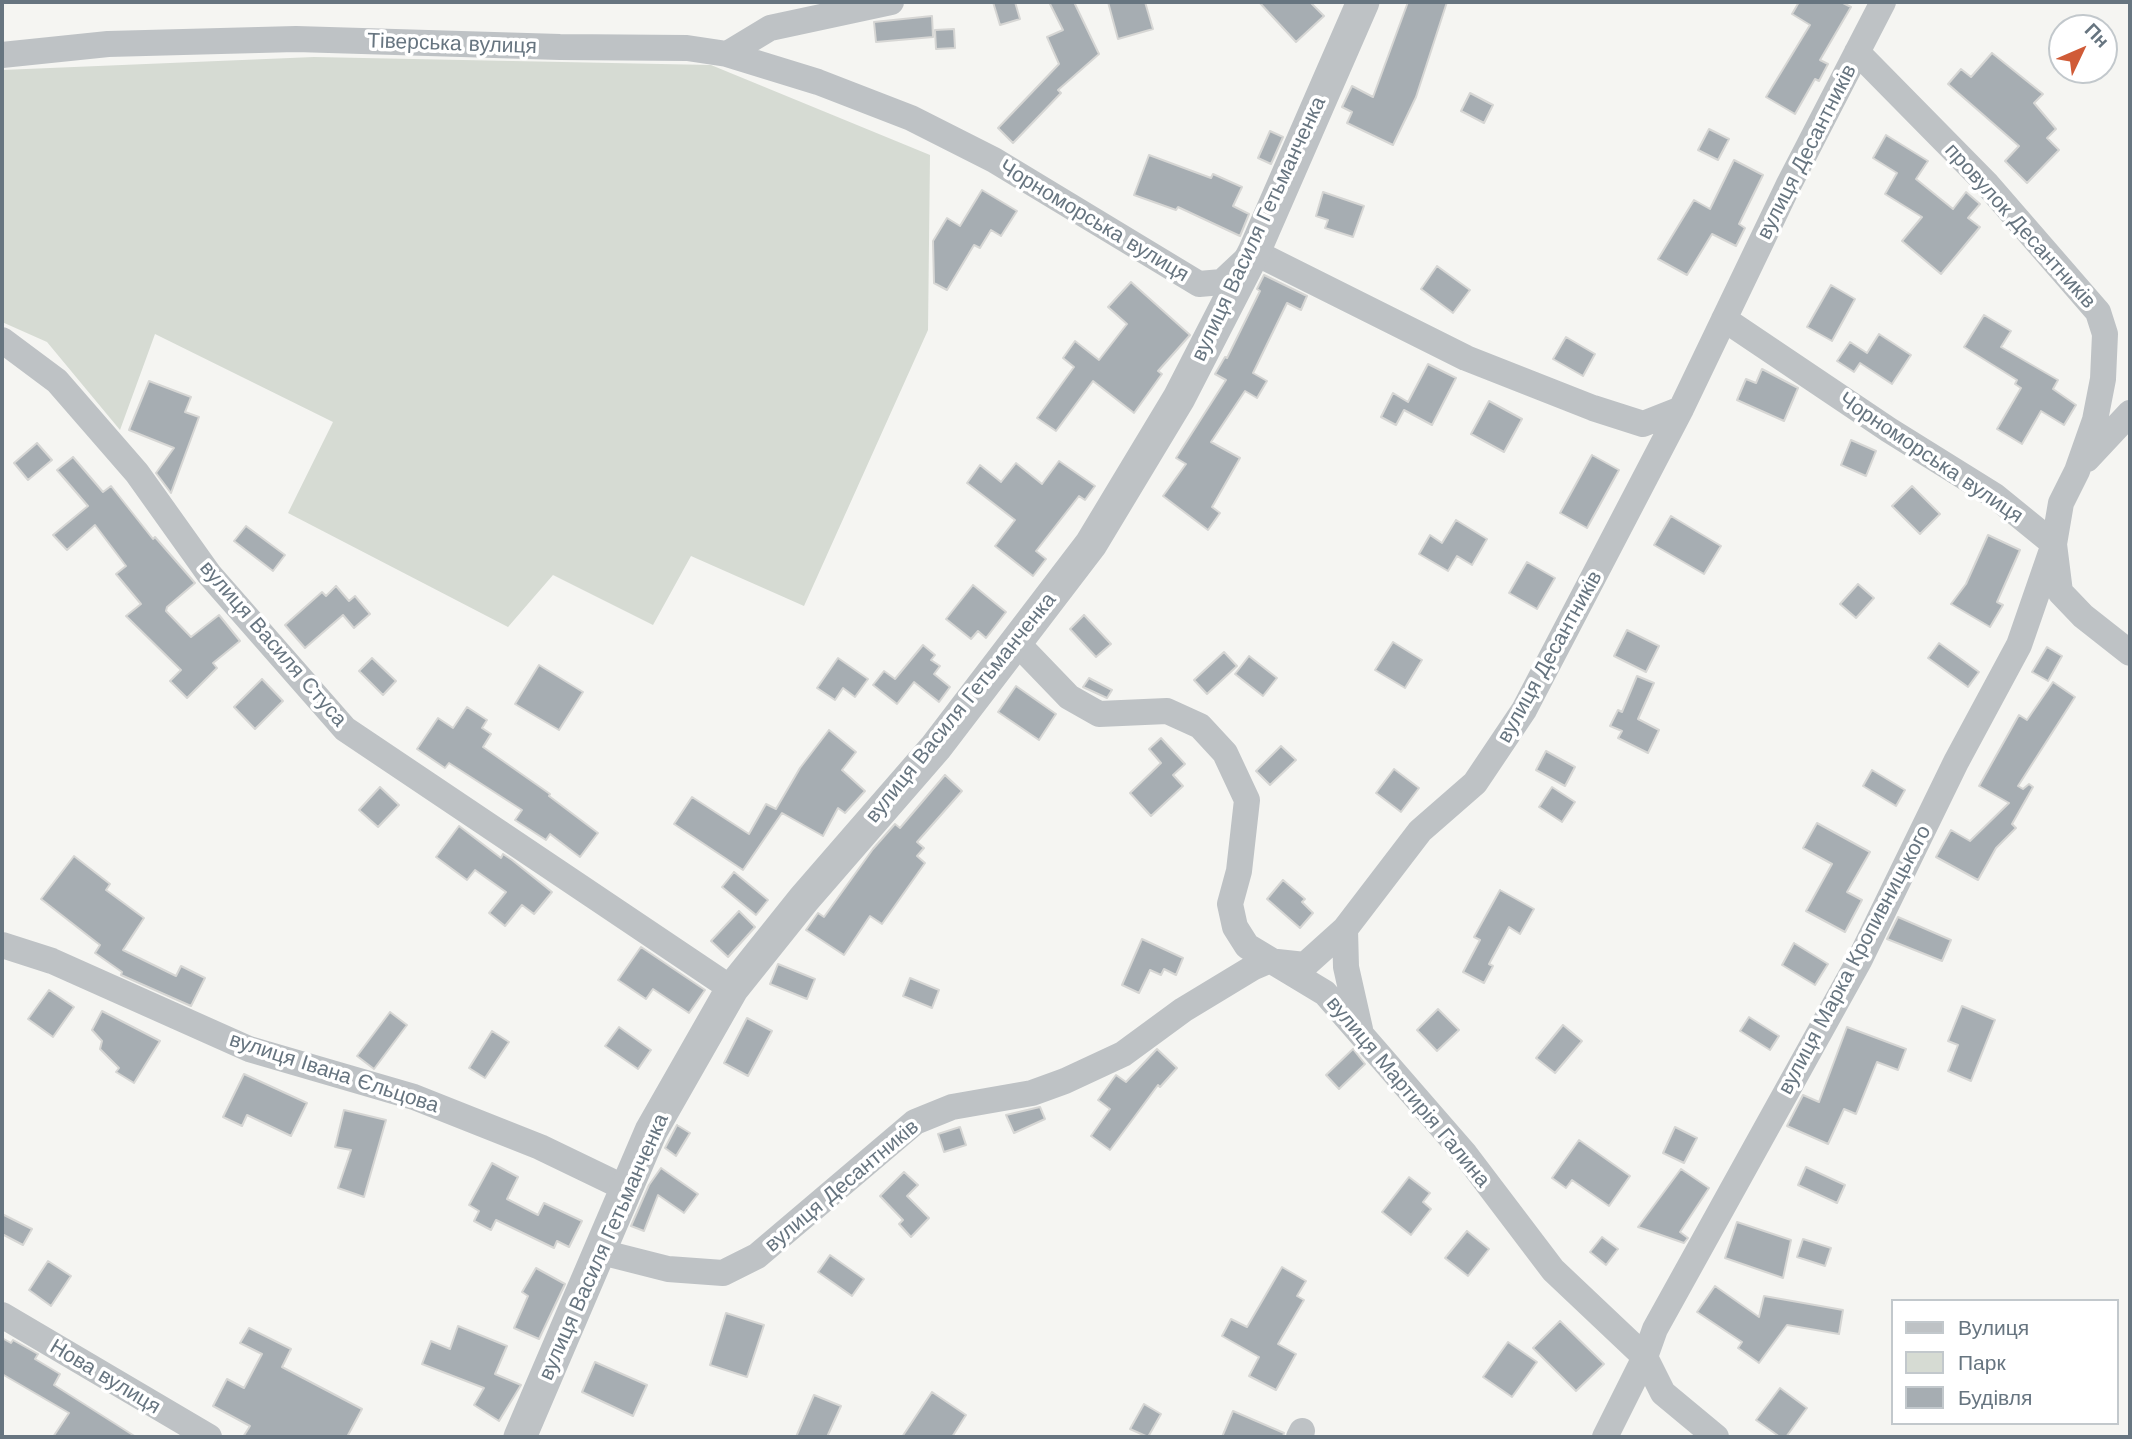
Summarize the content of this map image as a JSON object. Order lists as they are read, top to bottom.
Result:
{
  "streets": {
    "street": [
      "Тіверська вулиця",
      "вулиця Десантників",
      "Чорноморська вулиця",
      "провулок Десантників",
      "вулиця Василя Гетьманченка",
      "вулиця Василя Стуса",
      "вулиця Марка Кропивницького",
      "вулиця Івана Єльцова",
      "вулиця Мартирія Галина",
      "Нова вулиця"
    ]
  },
  "crossings": [
    ["Тіверська вулиця", "Чорноморська вулиця"],
    ["вулиця Десантників", "Чорноморська вулиця"],
    ["вулиця Десантників", "провулок Десантників"],
    ["вулиця Десантників", "вулиця Василя Гетьманченка"],
    ["вулиця Десантників", "вулиця Мартирія Галина"],
    ["Чорноморська вулиця", "вулиця Василя Гетьманченка"],
    ["Чорноморська вулиця", "вулиця Марка Кропивницького"],
    ["провулок Десантників", "вулиця Марка Кропивницького"],
    ["вулиця Василя Гетьманченка", "вулиця Василя Стуса"],
    ["вулиця Василя Гетьманченка", "вулиця Івана Єльцова"],
    ["вулиця Василя Гетьманченка", "вулиця Мартирія Галина"],
    ["вулиця Марка Кропивницького", "вулиця Мартирія Галина"]
  ],
  "legend": ["Вулиця", "Парк", "Будівля"],
  "north": "top right"
}
